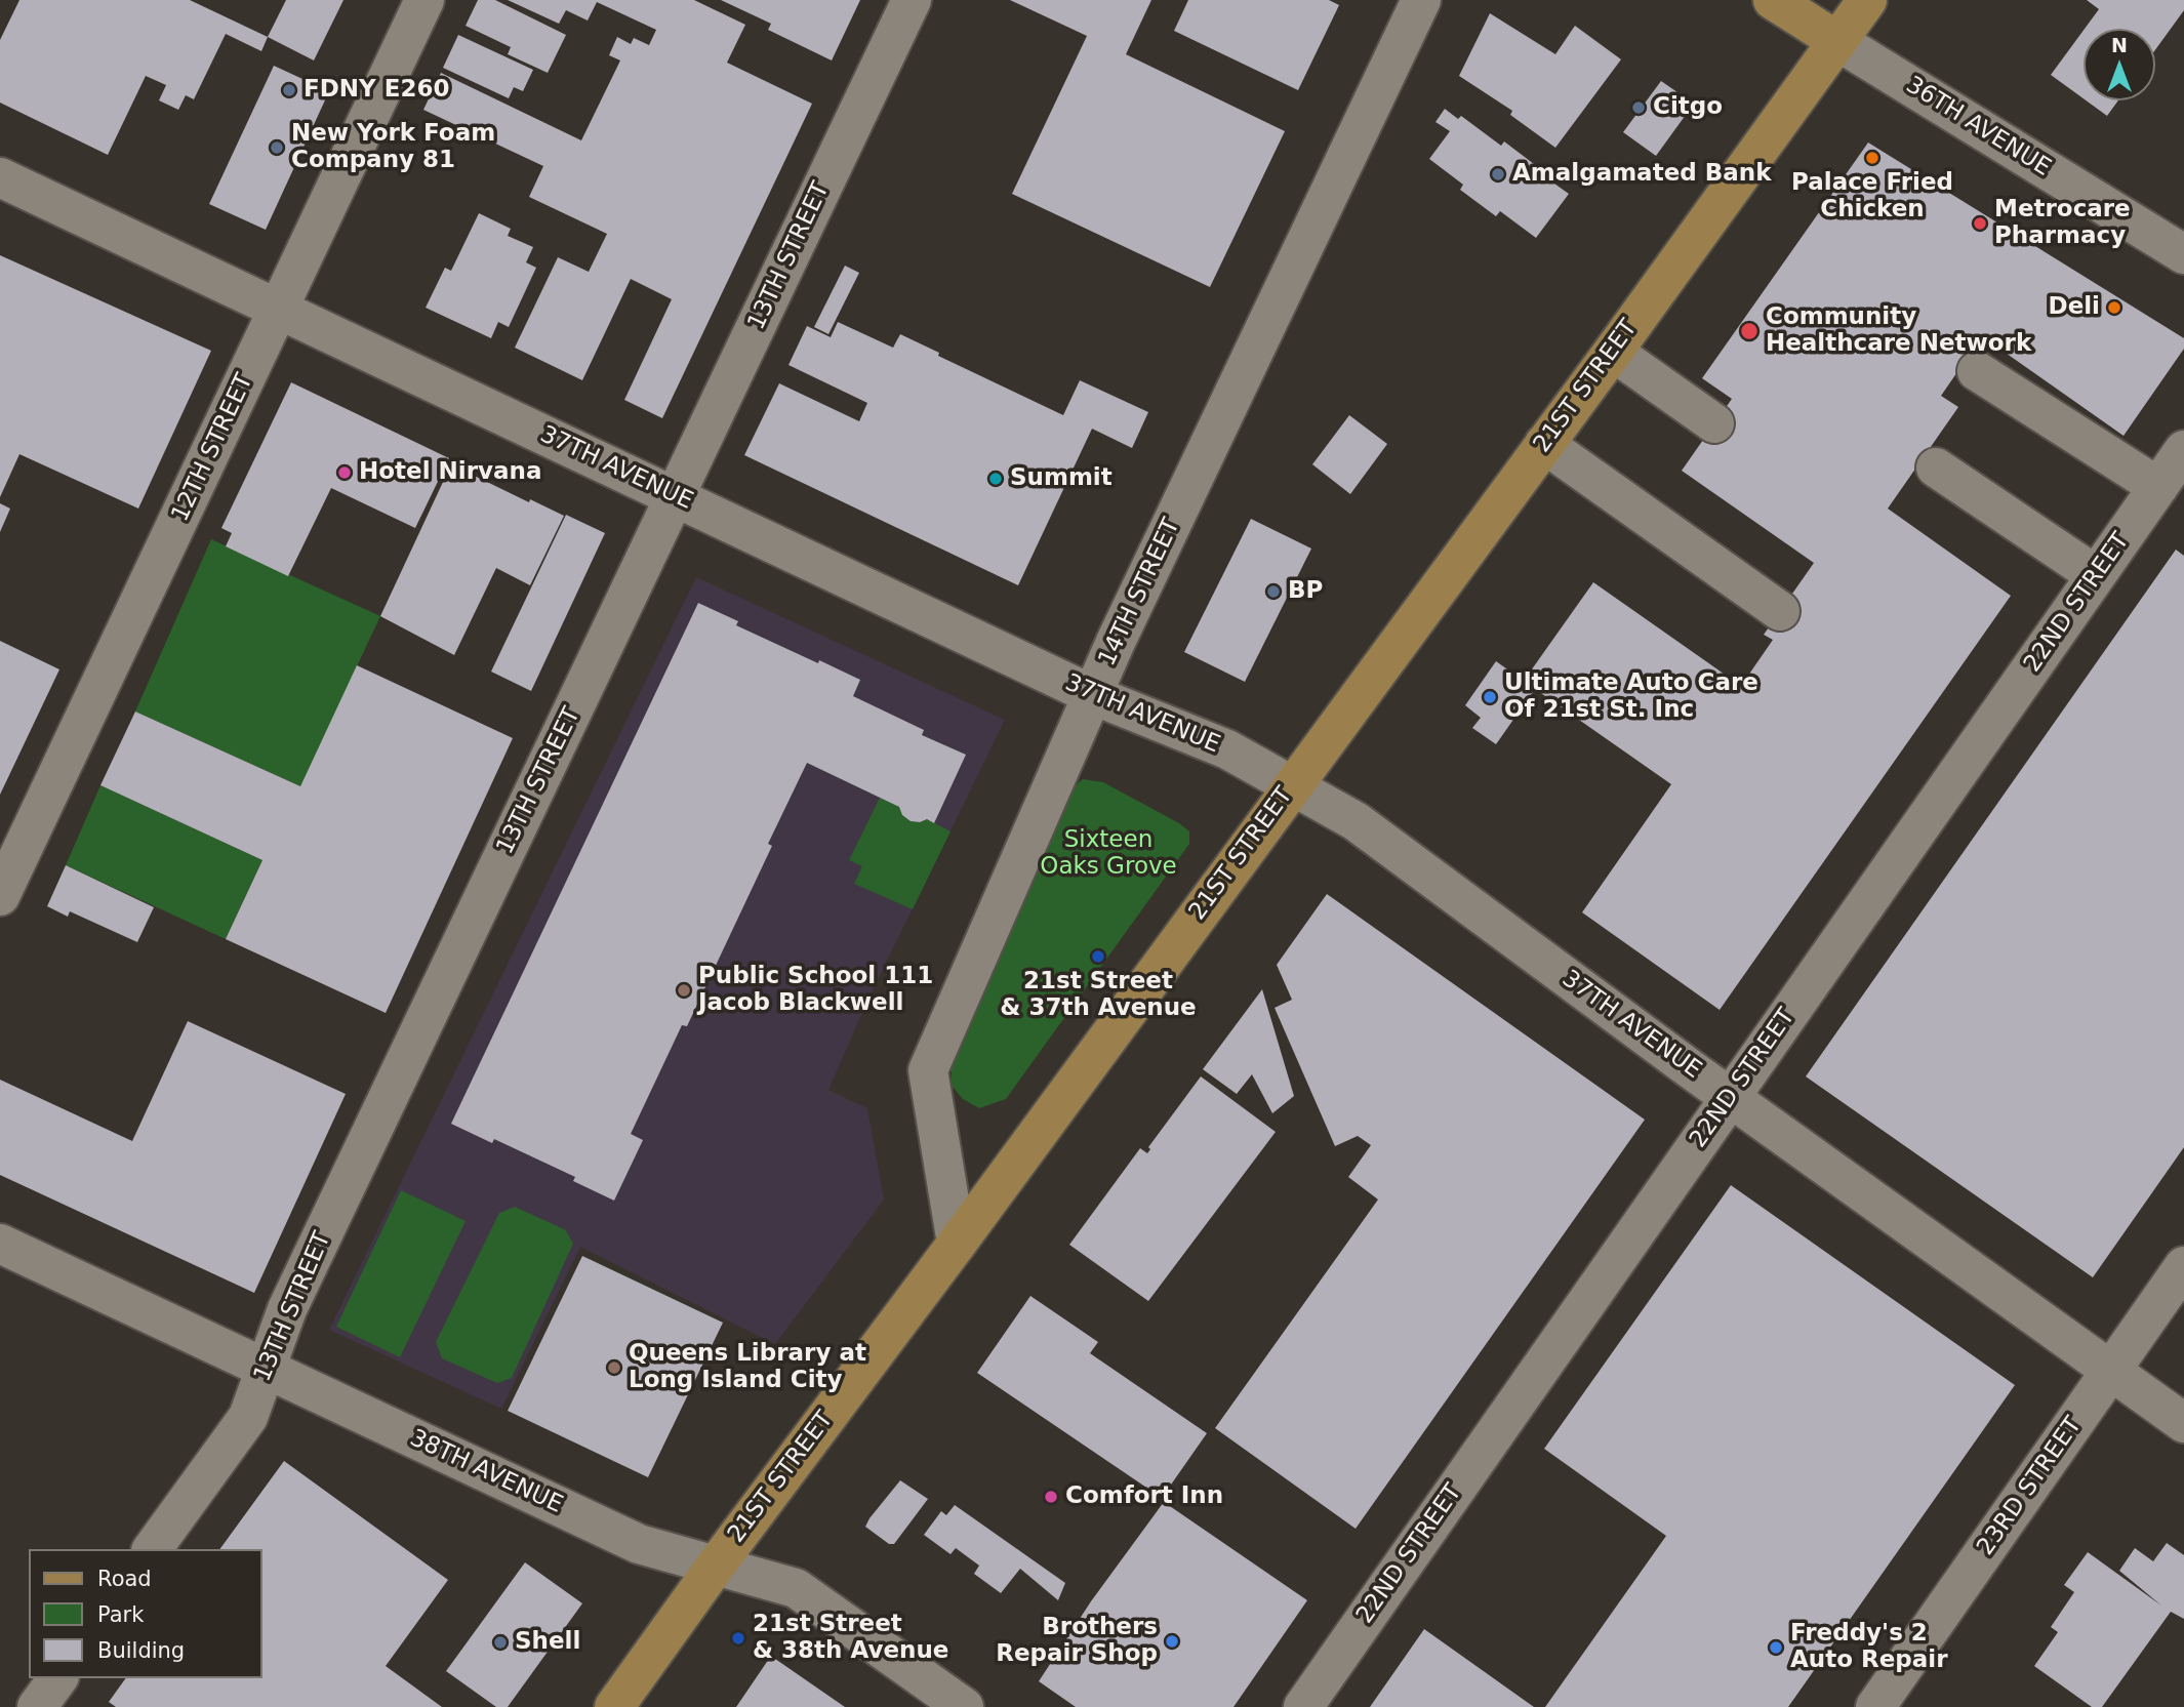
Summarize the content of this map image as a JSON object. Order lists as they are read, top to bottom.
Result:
{
  "streets": {
    "main road": ["36TH AVENUE", "21ST STREET"],
    "street": [
      "13TH STREET",
      "12TH STREET",
      "37TH AVENUE",
      "14TH STREET",
      "22ND STREET",
      "38TH AVENUE",
      "23RD STREET"
    ]
  },
  "crossings": [
    ["36TH AVENUE", "21ST STREET"],
    ["13TH STREET", "37TH AVENUE"],
    ["13TH STREET", "38TH AVENUE"],
    ["21ST STREET", "37TH AVENUE"],
    ["21ST STREET", "14TH STREET"],
    ["21ST STREET", "38TH AVENUE"],
    ["12TH STREET", "37TH AVENUE"],
    ["37TH AVENUE", "14TH STREET"],
    ["37TH AVENUE", "22ND STREET"],
    ["37TH AVENUE", "23RD STREET"]
  ],
  "parks": ["Sixteen Oaks Grove"],
  "places": [
    "FDNY E260",
    "Citgo",
    "New York Foam Company 81",
    "Palace Fried Chicken",
    "Amalgamated Bank",
    "Metrocare Pharmacy",
    "Deli",
    "Community Healthcare Network",
    "Hotel Nirvana",
    "Summit",
    "BP",
    "Ultimate Auto Care Of 21st St. Inc",
    "21st Street & 37th Avenue",
    "Public School 111 Jacob Blackwell",
    "Queens Library at Long Island City",
    "Comfort Inn",
    "21st Street & 38th Avenue",
    "Brothers Repair Shop",
    "Shell",
    "Freddy's 2 Auto Repair"
  ],
  "legend": ["Road", "Park", "Building"],
  "north": "top"
}
